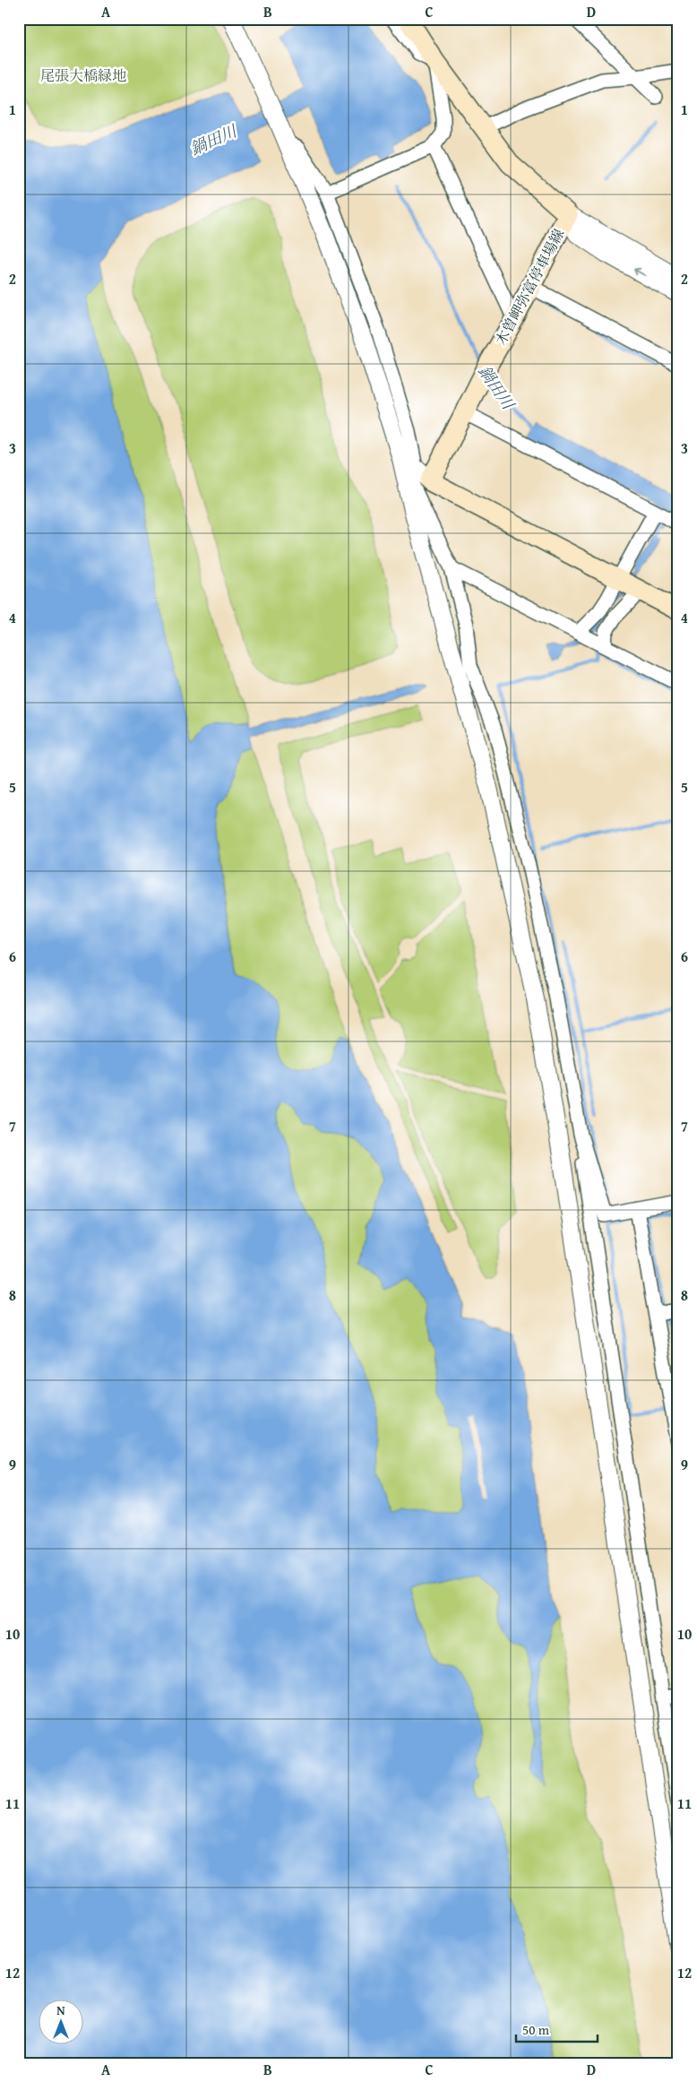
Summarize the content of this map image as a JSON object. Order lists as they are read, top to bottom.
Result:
{
  "streets": {
    "main road": ["木曽岬弥富停車場線"]
  },
  "water": ["鍋田川"],
  "parks": ["尾張大橋緑地"],
  "scale_bar": "50 m",
  "north": "top",
  "grid": {
    "columns": [
      "A",
      "B",
      "C",
      "D"
    ],
    "rows": [
      "1",
      "2",
      "3",
      "4",
      "5",
      "6",
      "7",
      "8",
      "9",
      "10",
      "11",
      "12"
    ]
  }
}
